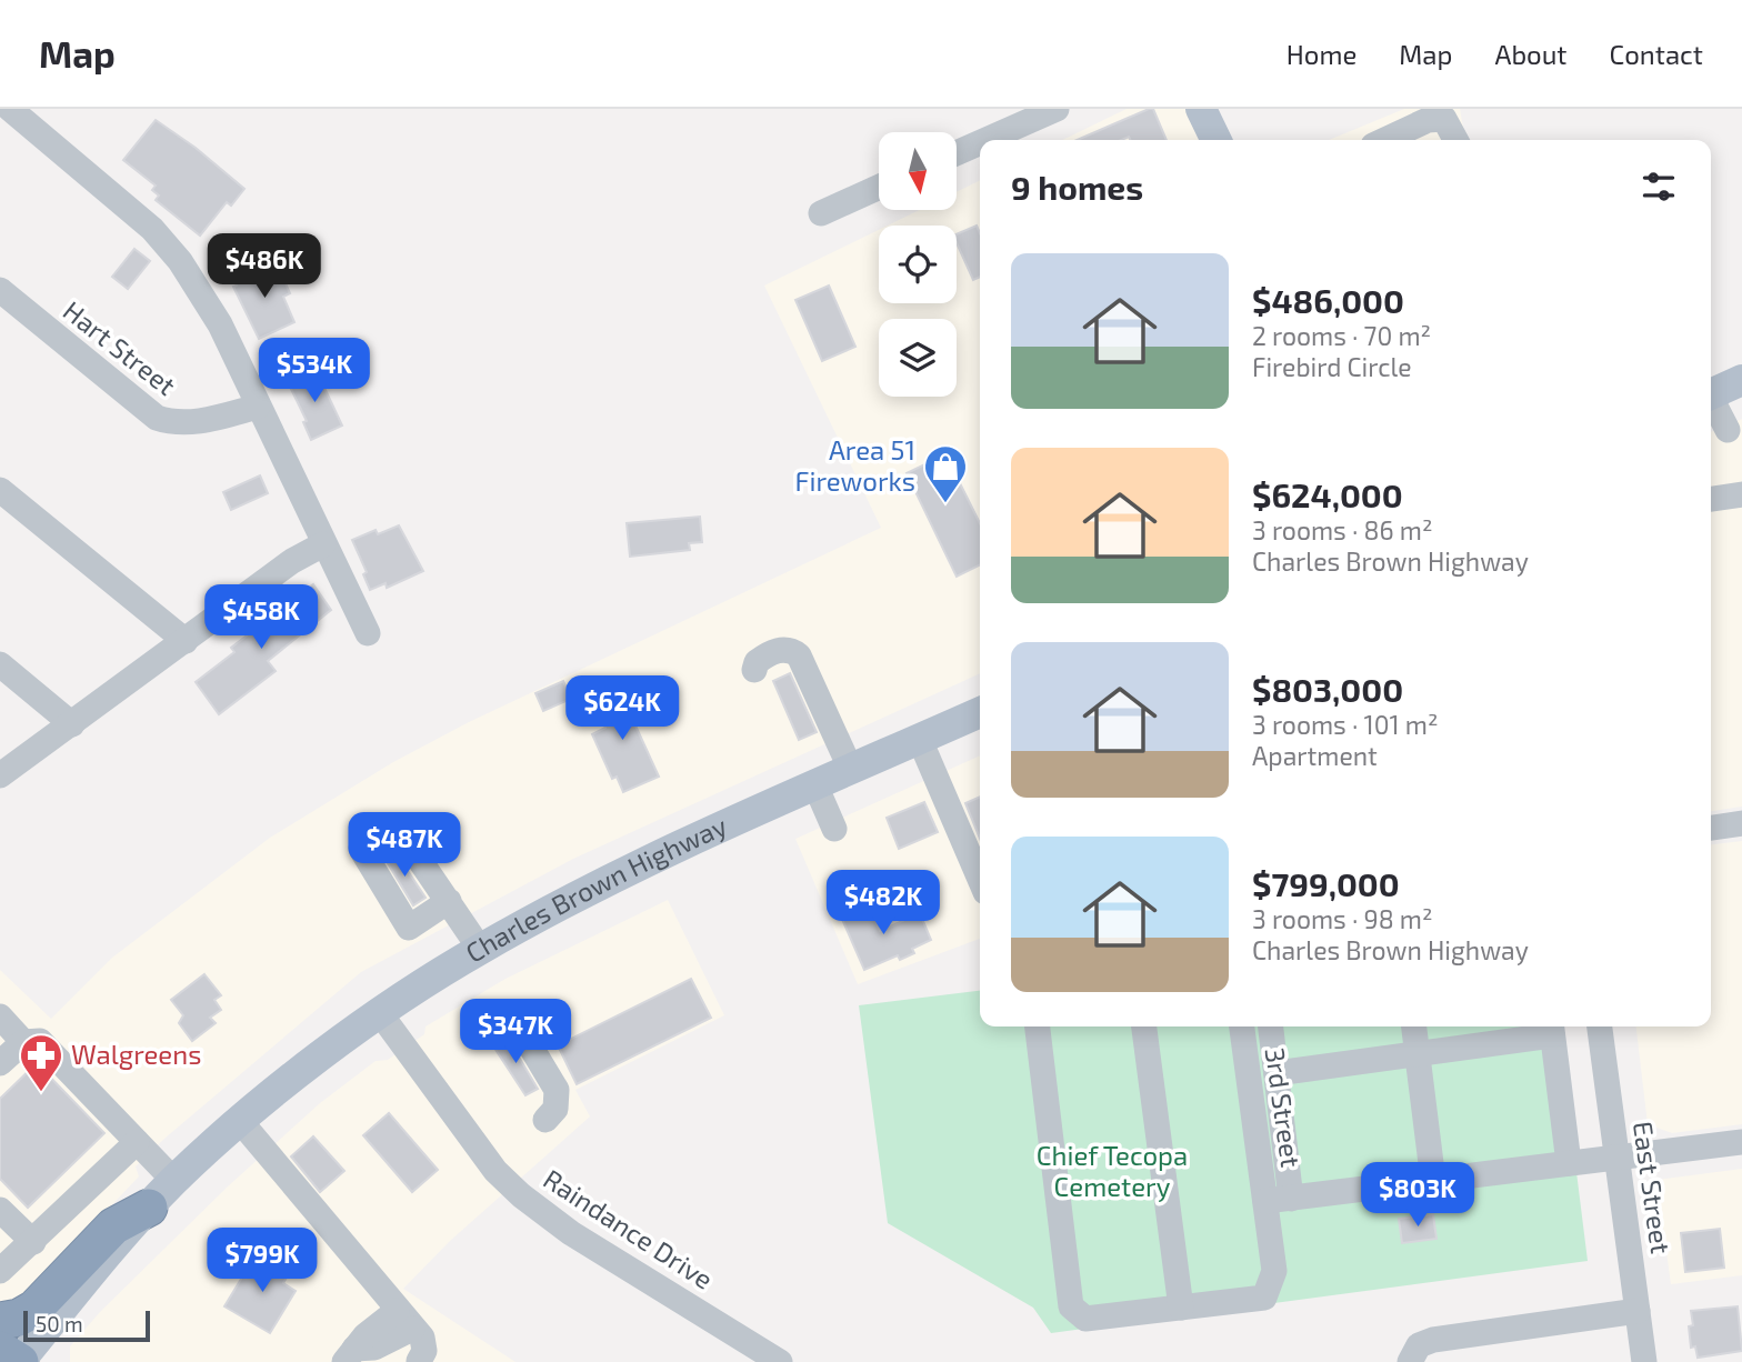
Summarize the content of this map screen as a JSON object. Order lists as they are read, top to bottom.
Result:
{
  "streets": {
    "main road": ["Charles Brown Highway"],
    "street": [
      "Hart Street",
      "3rd Street",
      "East Street",
      "Raindance Drive"
    ]
  },
  "crossings": [
    ["Charles Brown Highway", "Raindance Drive"],
    ["3rd Street", "East Street"]
  ],
  "parks": ["Chief Tecopa Cemetery"],
  "places": {
    "shop": ["Area 51 Fireworks"],
    "pharmacy": ["Walgreens"]
  },
  "scale_bar": "50 m",
  "north": "bottom",
  "page": {
    "header": "Map",
    "nav": [
      "Home",
      "Map",
      "About",
      "Contact"
    ],
    "heading": "9 homes",
    "price": [
      "$486K",
      "$534K",
      "$458K",
      "$624K",
      "$487K",
      "$482K",
      "$347K",
      "$803K",
      "$799K"
    ],
    "list": [
      {
        "name": "$486,000",
        "note": "2 rooms · 70 m² · Firebird Circle"
      },
      {
        "name": "$624,000",
        "note": "3 rooms · 86 m² · Charles Brown Highway"
      },
      {
        "name": "$803,000",
        "note": "3 rooms · 101 m² · Apartment"
      },
      {
        "name": "$799,000",
        "note": "3 rooms · 98 m² · Charles Brown Highway"
      }
    ],
    "scale": "50 m"
  }
}
